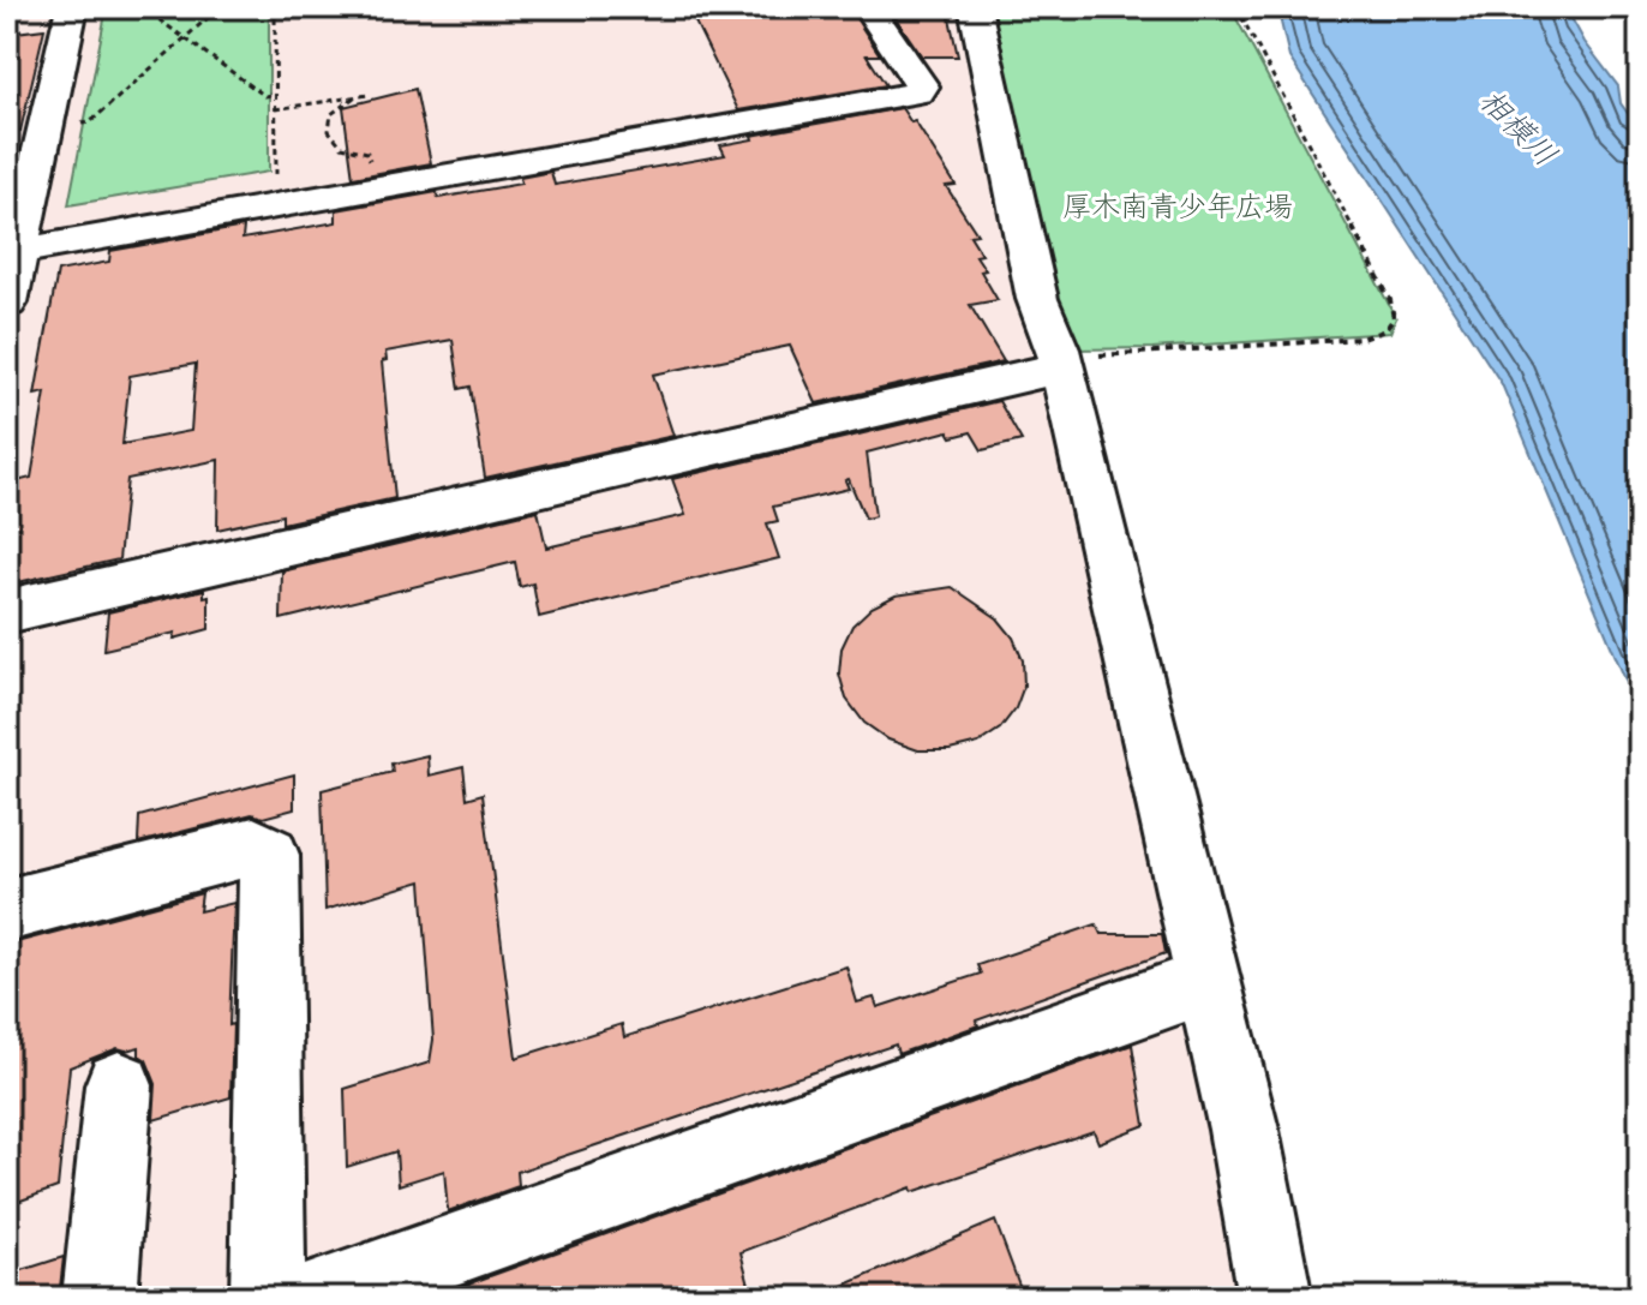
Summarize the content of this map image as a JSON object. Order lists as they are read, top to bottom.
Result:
{
  "water": ["相模川"],
  "parks": ["厚木南青少年広場"]
}
